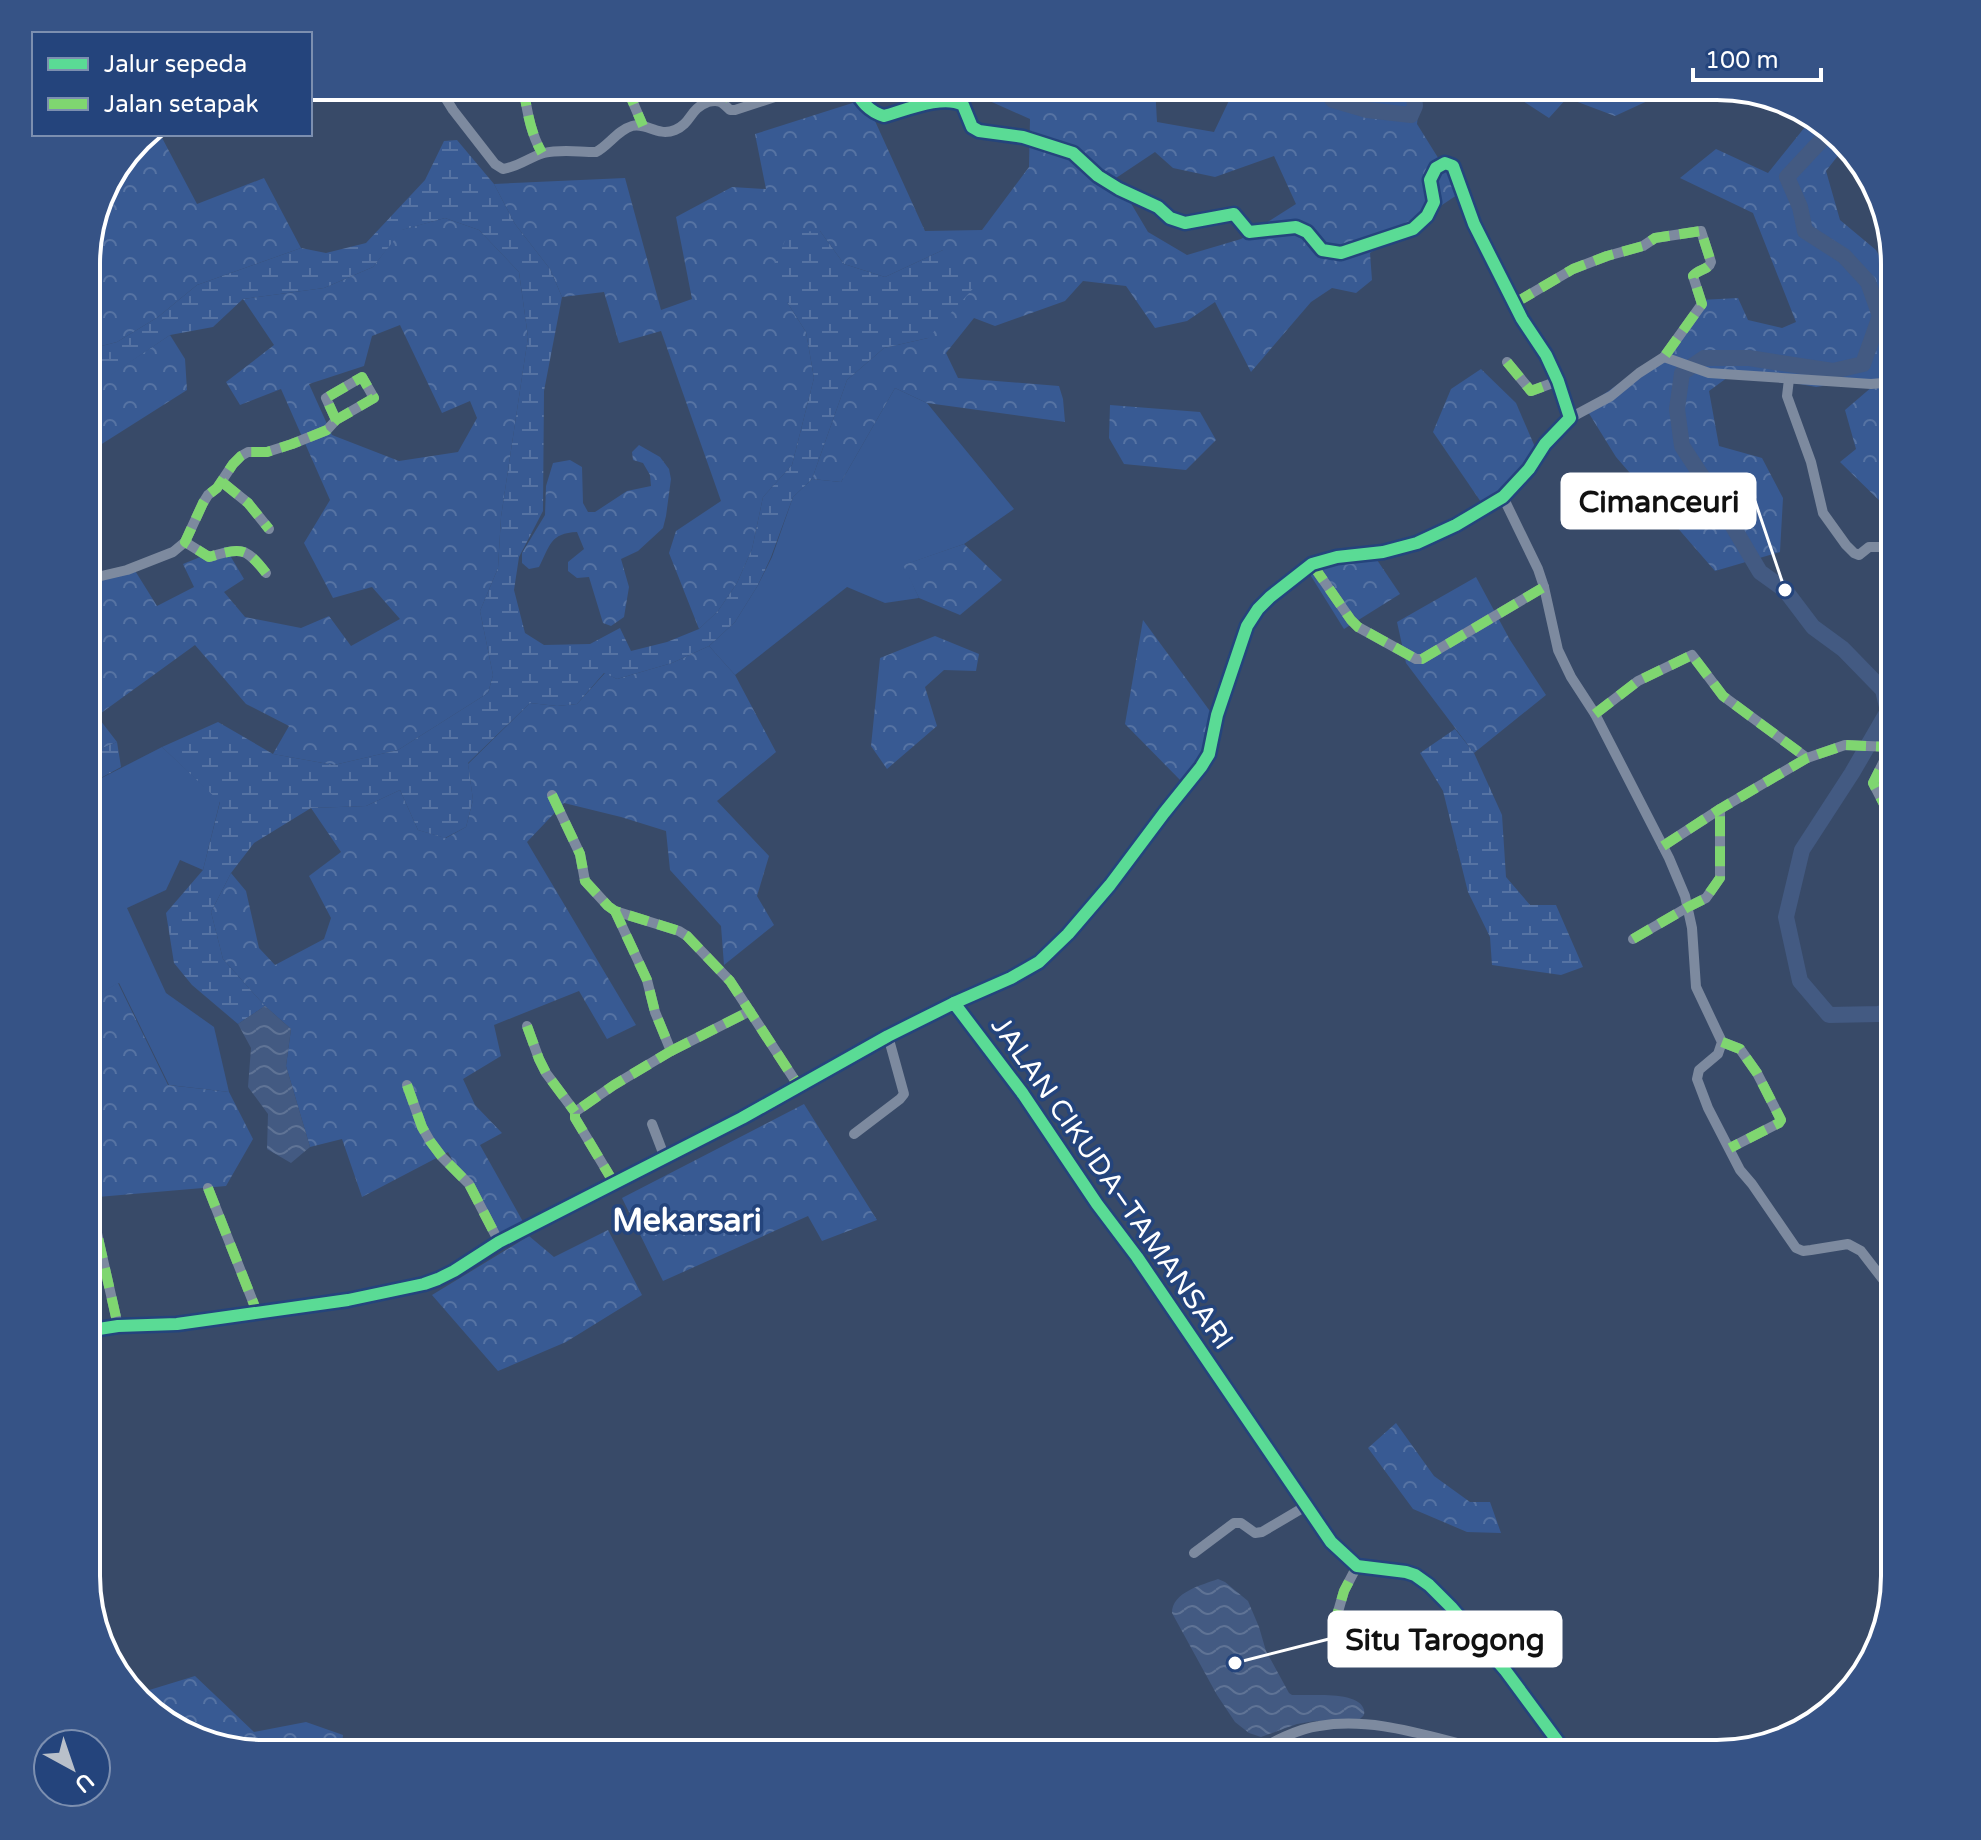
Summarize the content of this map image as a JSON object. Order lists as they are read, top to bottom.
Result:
{
  "streets": {
    "street": ["JALAN CIKUDA–TAMANSARI"]
  },
  "districts": ["Mekarsari"],
  "places": ["Cimanceuri", "Situ Tarogong"],
  "legend": ["Jalur sepeda", "Jalan setapak"],
  "scale_bar": "100 m",
  "north": "bottom right"
}
